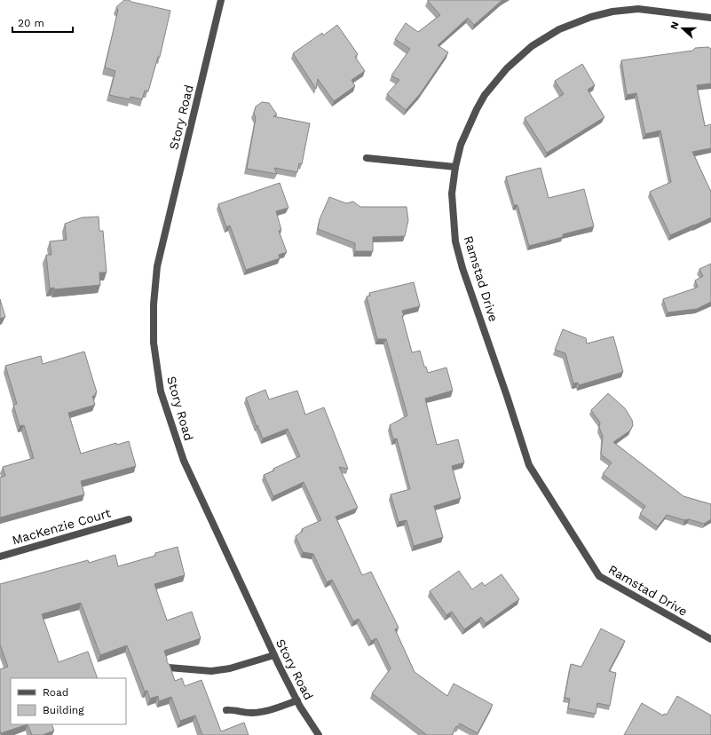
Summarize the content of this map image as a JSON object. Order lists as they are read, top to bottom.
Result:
{
  "streets": {
    "street": ["Story Road", "Ramstad Drive", "MacKenzie Court"]
  },
  "legend": ["Road", "Building"],
  "scale_bar": "20 m",
  "north": "left"
}
